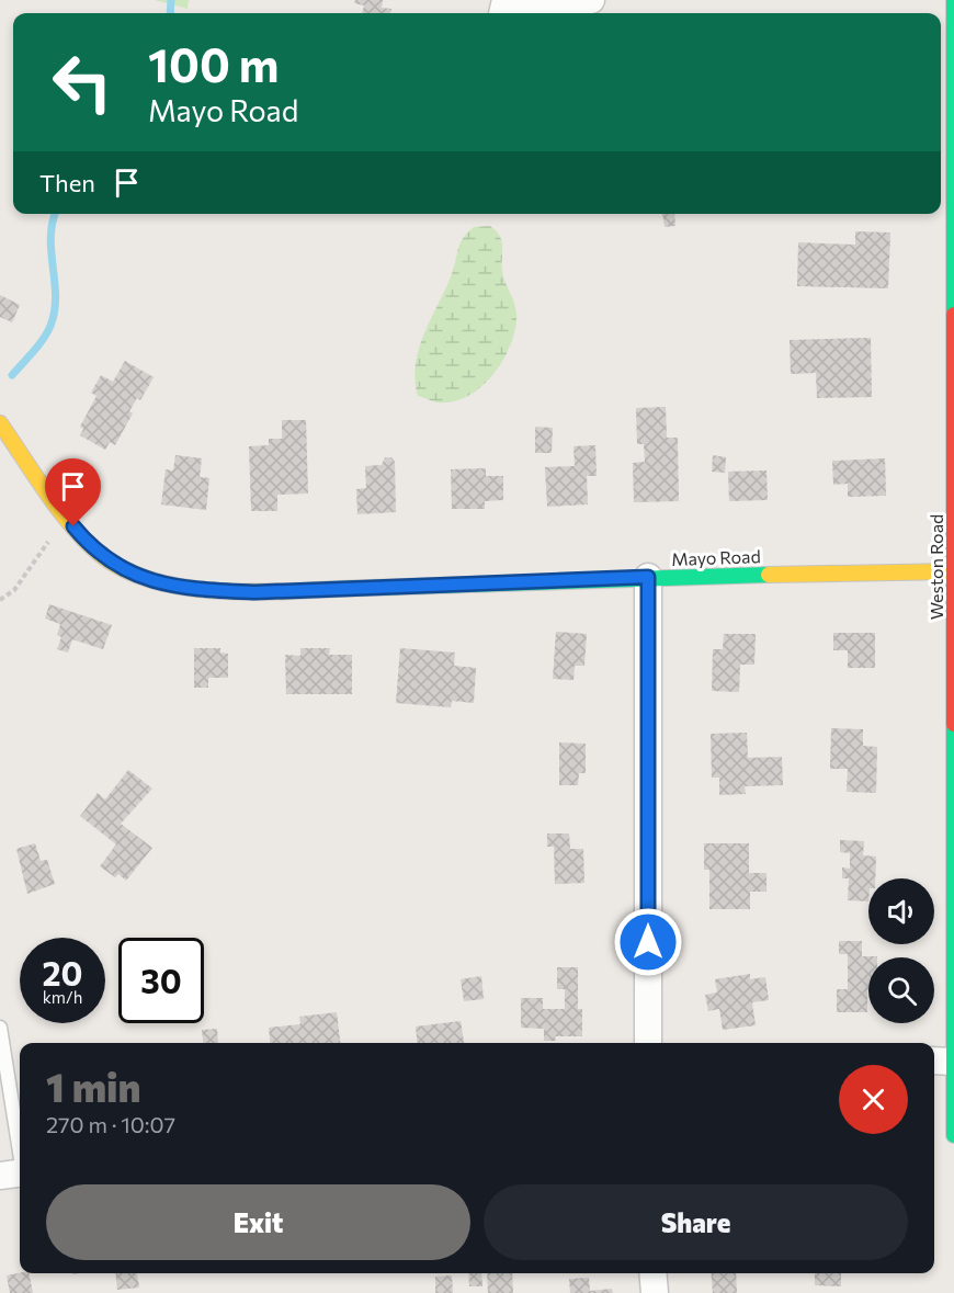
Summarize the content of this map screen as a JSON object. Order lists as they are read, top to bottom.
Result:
{
  "streets": {
    "main road": ["Mayo Road", "Weston Road"]
  },
  "crossings": [
    ["Mayo Road", "Weston Road"]
  ],
  "page": {
    "turn": ["100 m", "Mayo Road"],
    "then": "Then",
    "speed": "20 km/h",
    "limit": "30",
    "heading": ["1 min", "270 m · 10:07"],
    "buttons": ["Exit", "Share"]
  }
}
